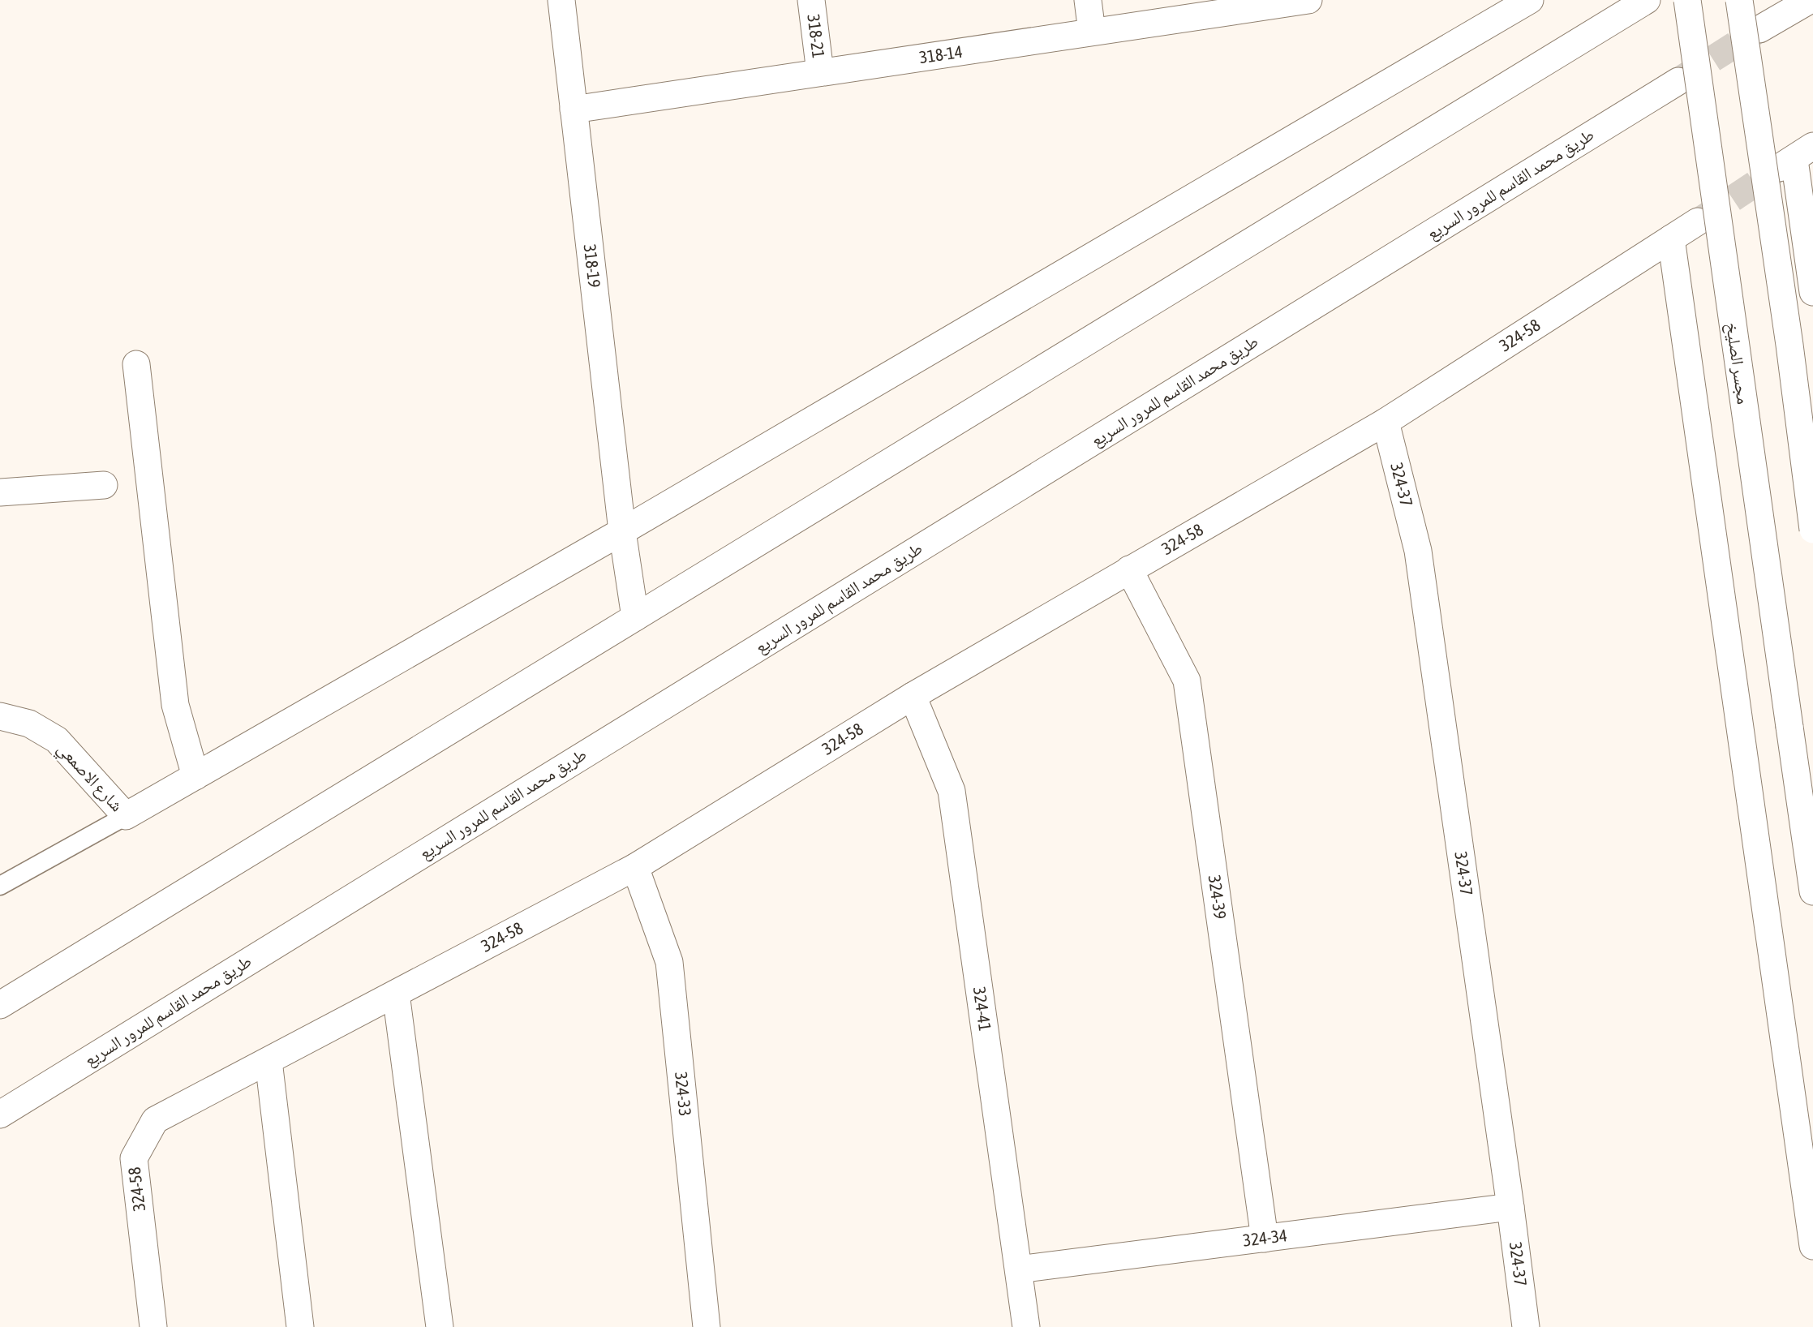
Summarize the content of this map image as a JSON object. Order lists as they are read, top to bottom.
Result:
{
  "streets": {
    "main road": [
      "318-21",
      "318-14",
      "طريق محمد القاسم للمرور السريع",
      "318-19",
      "324-58",
      "مجسر الصليخ",
      "324-37",
      "شارع الاصمعي",
      "324-39",
      "324-41",
      "324-33",
      "324-34"
    ]
  },
  "crossings": [
    ["318-21", "318-14"],
    ["318-14", "318-19"],
    ["324-58", "324-37"],
    ["324-58", "324-39"],
    ["324-58", "324-41"],
    ["324-58", "324-33"],
    ["324-37", "324-34"],
    ["324-39", "324-34"],
    ["324-41", "324-34"]
  ]
}
